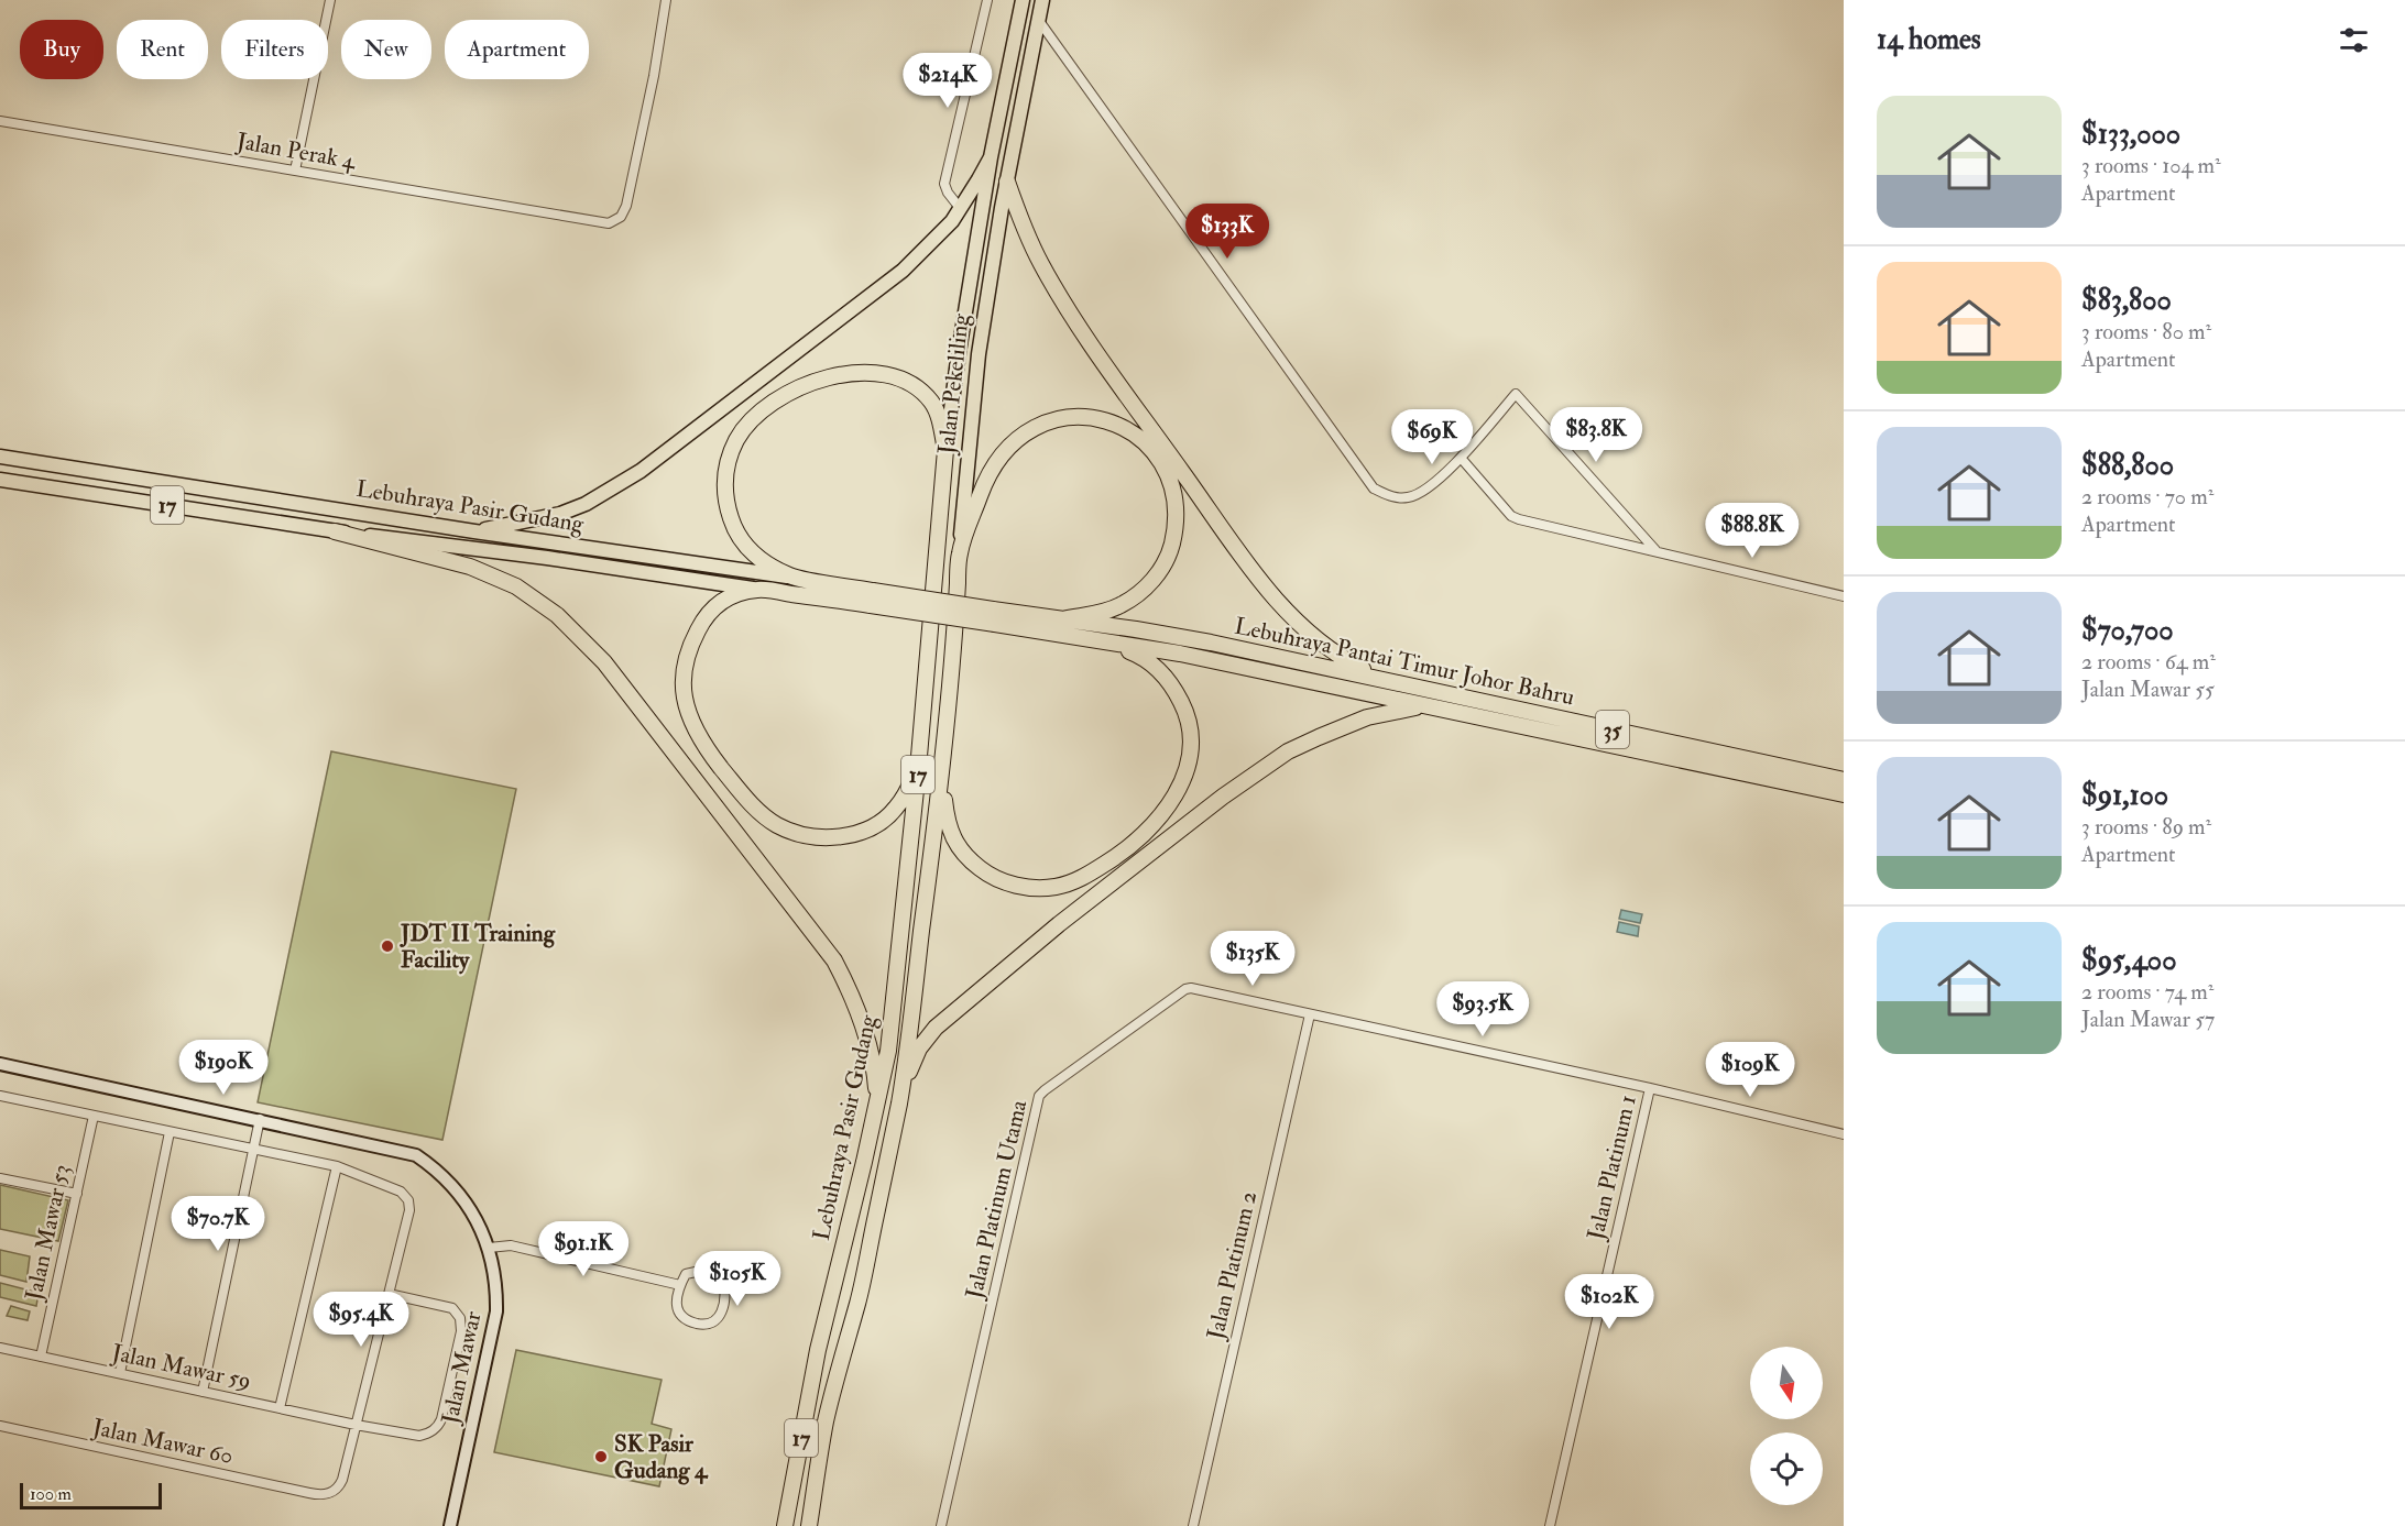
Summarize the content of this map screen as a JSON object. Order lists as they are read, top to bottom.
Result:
{
  "streets": {
    "highway": [
      "Jalan Pekeliling",
      "17",
      "Lebuhraya Pasir Gudang",
      "Lebuhraya Pantai Timur Johor Bahru",
      "35"
    ],
    "street": [
      "Jalan Perak 4",
      "Jalan Platinum 1",
      "Jalan Platinum Utama",
      "Jalan Mawar 53",
      "Jalan Platinum 2",
      "Jalan Mawar 59",
      "Jalan Mawar",
      "Jalan Mawar 60"
    ]
  },
  "crossings": [
    ["Jalan Pekeliling", "Lebuhraya Pasir Gudang"],
    ["Lebuhraya Pasir Gudang", "Lebuhraya Pantai Timur Johor Bahru"],
    ["Jalan Platinum 1", "Jalan Platinum Utama"],
    ["Jalan Platinum Utama", "Jalan Platinum 2"],
    ["Jalan Mawar 53", "Jalan Mawar 59"],
    ["Jalan Mawar 59", "Jalan Mawar 60"]
  ],
  "places": ["JDT II Training Facility", "SK Pasir Gudang 4"],
  "scale_bar": "100 m",
  "north": "bottom",
  "page": {
    "heading": "14 homes",
    "chip": [
      "Buy",
      "Rent",
      "Filters",
      "New",
      "Apartment"
    ],
    "price": [
      "$214K",
      "$133K",
      "$83.8K",
      "$69K",
      "$88.8K",
      "$135K",
      "$93.5K",
      "$190K",
      "$109K",
      "$70.7K",
      "$91.1K",
      "$105K",
      "$102K",
      "$95.4K"
    ],
    "list": [
      {
        "name": "$133,000",
        "note": "3 rooms · 104 m² · Apartment"
      },
      {
        "name": "$83,800",
        "note": "3 rooms · 80 m² · Apartment"
      },
      {
        "name": "$88,800",
        "note": "2 rooms · 70 m² · Apartment"
      },
      {
        "name": "$70,700",
        "note": "2 rooms · 64 m² · Jalan Mawar 55"
      },
      {
        "name": "$91,100",
        "note": "3 rooms · 89 m² · Apartment"
      },
      {
        "name": "$95,400",
        "note": "2 rooms · 74 m² · Jalan Mawar 57"
      }
    ],
    "scale": "100 m"
  }
}
